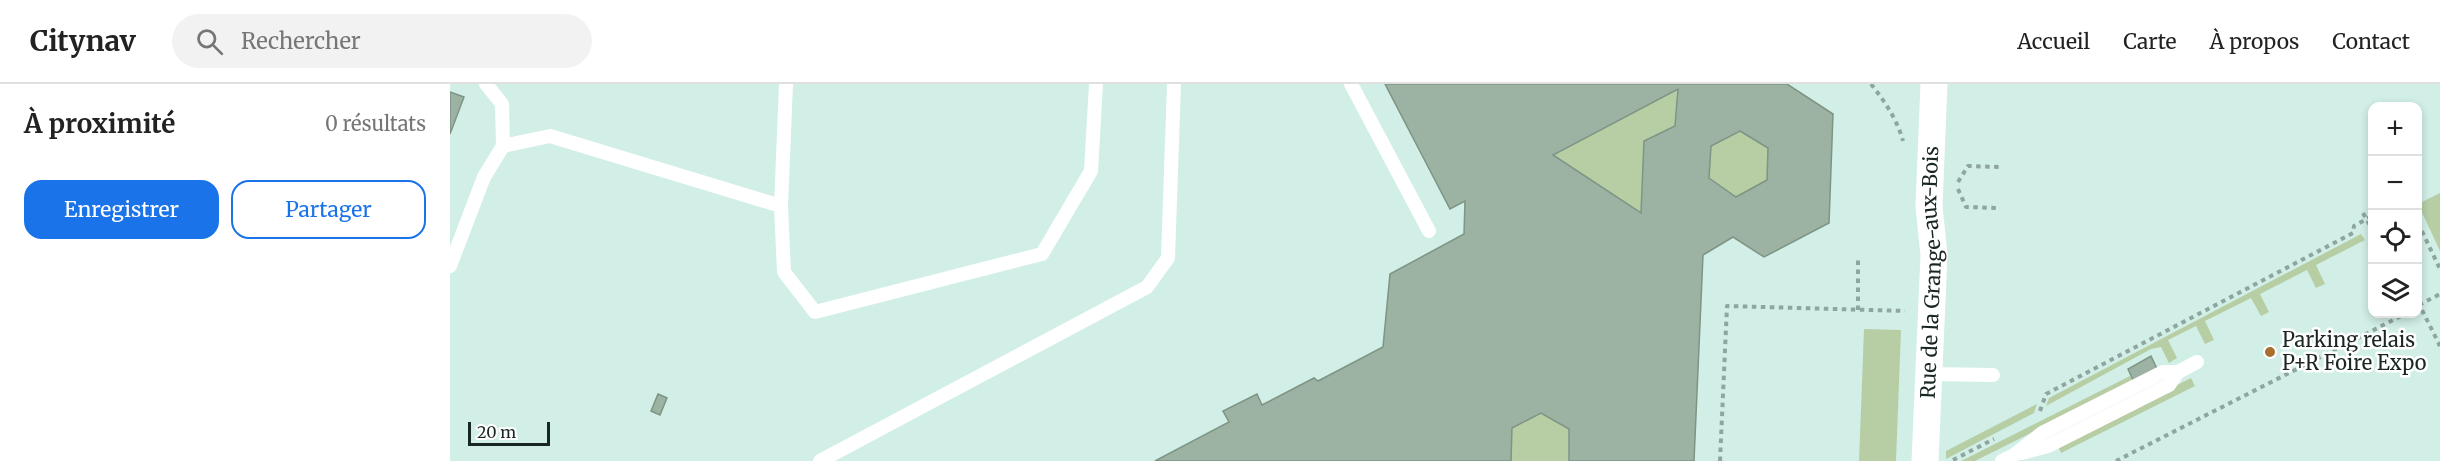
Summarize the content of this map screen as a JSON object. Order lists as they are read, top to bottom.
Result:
{
  "streets": {
    "street": ["Rue de la Grange-aux-Bois"]
  },
  "places": ["Parking relais P+R Foire Expo"],
  "scale_bar": "20 m",
  "page": {
    "header": "Citynav",
    "search": "Rechercher",
    "nav": [
      "Accueil",
      "Carte",
      "À propos",
      "Contact"
    ],
    "heading": ["À proximité", "0 résultats"],
    "map_buttons": ["+", "−"],
    "buttons": ["Enregistrer", "Partager"],
    "scale": "20 m"
  }
}
